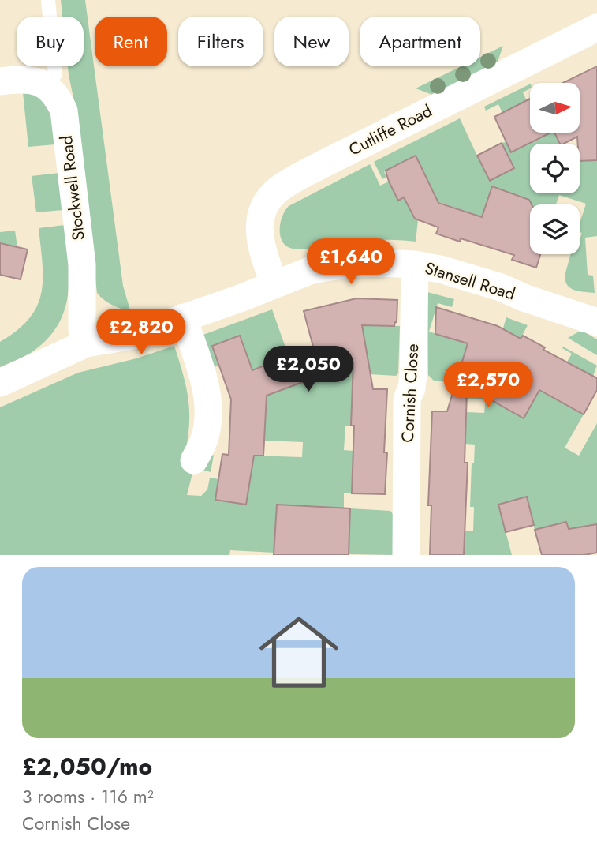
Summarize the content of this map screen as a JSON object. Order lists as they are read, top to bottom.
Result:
{
  "streets": {
    "street": [
      "Cutliffe Road",
      "Stockwell Road",
      "Stansell Road",
      "Cornish Close"
    ]
  },
  "crossings": [
    ["Cutliffe Road", "Stansell Road"],
    ["Stockwell Road", "Stansell Road"],
    ["Stansell Road", "Cornish Close"]
  ],
  "north": "right",
  "page": {
    "chip": [
      "Buy",
      "Rent",
      "Filters",
      "New",
      "Apartment"
    ],
    "price": [
      "£1,640",
      "£2,820",
      "£2,050",
      "£2,570"
    ],
    "list": [
      {
        "name": "£2,050/mo",
        "note": "3 rooms · 116 m² · Cornish Close"
      }
    ]
  }
}
